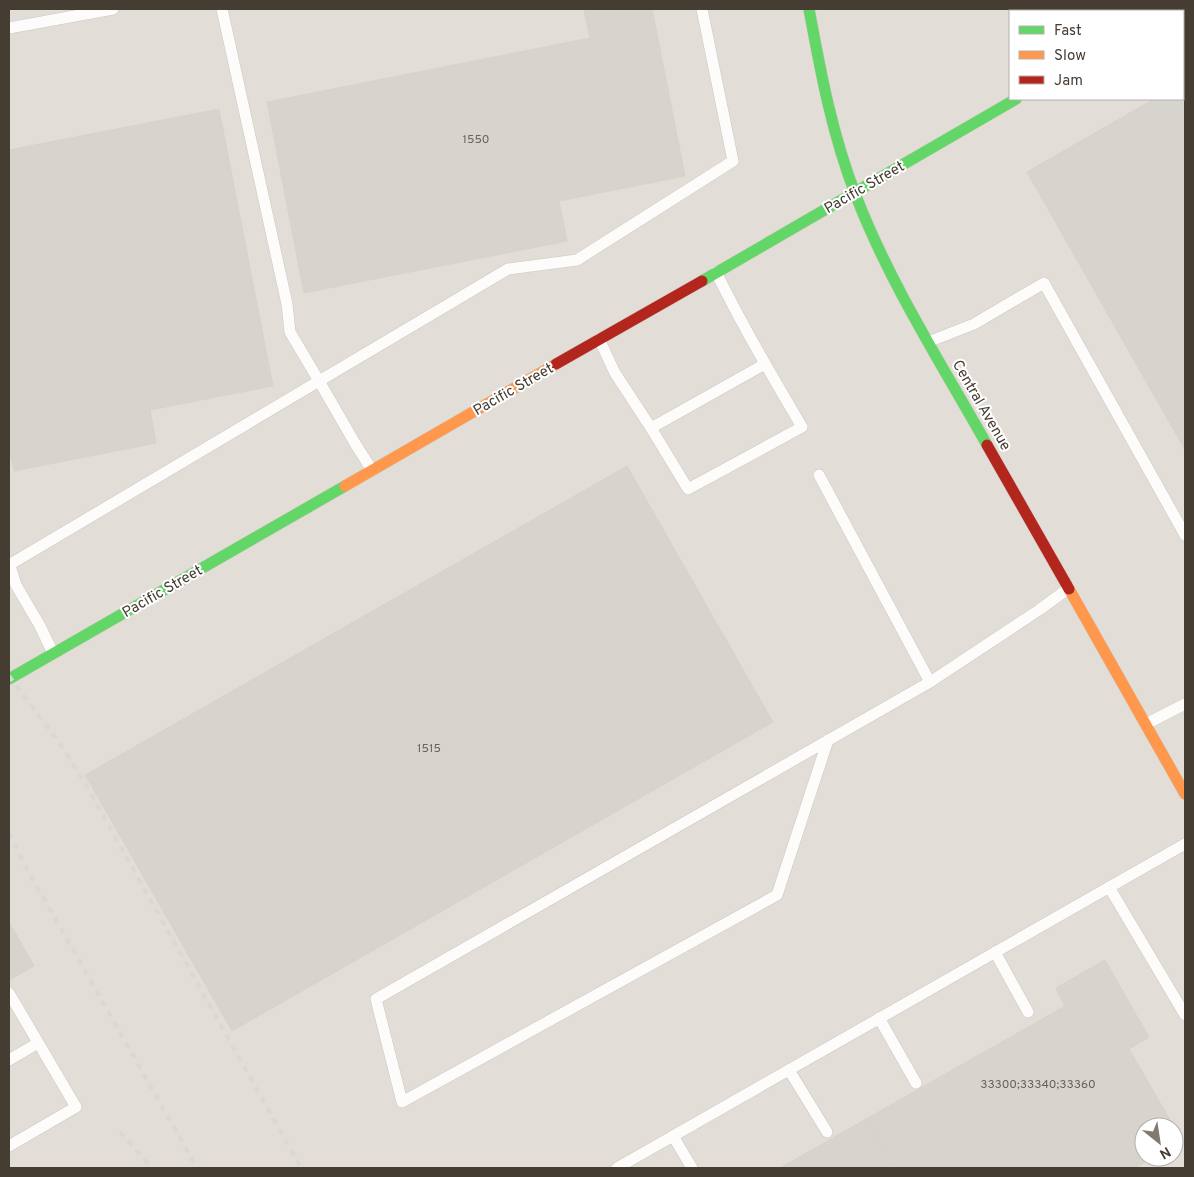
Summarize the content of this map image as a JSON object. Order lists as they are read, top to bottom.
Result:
{
  "streets": {
    "street": ["Pacific Street", "Central Avenue"]
  },
  "crossings": [
    ["Pacific Street", "Central Avenue"]
  ],
  "house_numbers": ["1550", "1515", "33300;33340;33360"],
  "legend": ["Fast", "Slow", "Jam"],
  "north": "bottom right"
}
